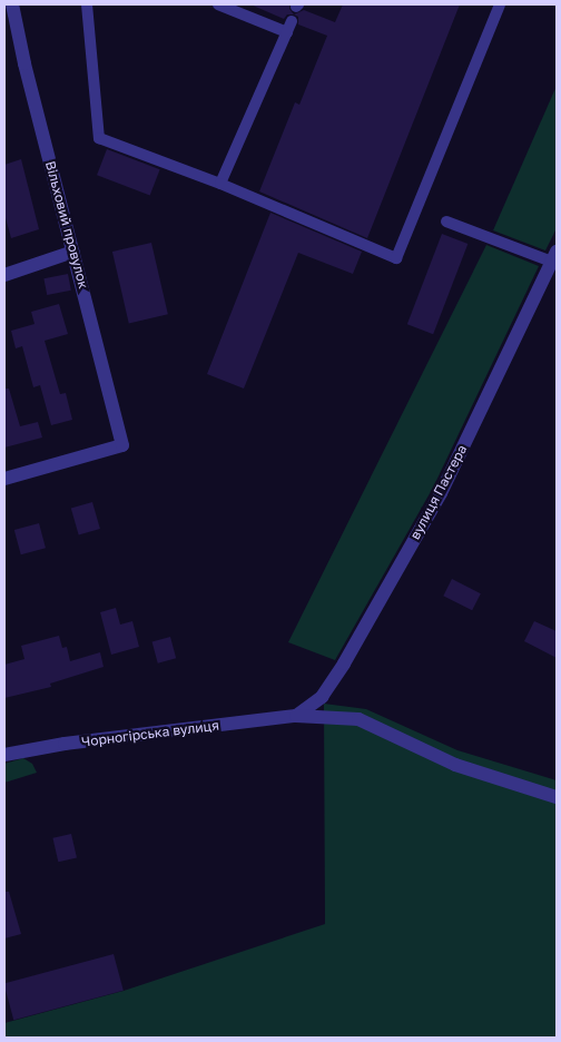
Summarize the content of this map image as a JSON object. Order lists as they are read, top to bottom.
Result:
{
  "streets": {
    "street": ["Вільховий провулок", "вулиця Пастера", "Чорногірська вулиця"]
  },
  "crossings": [
    ["вулиця Пастера", "Чорногірська вулиця"]
  ]
}
